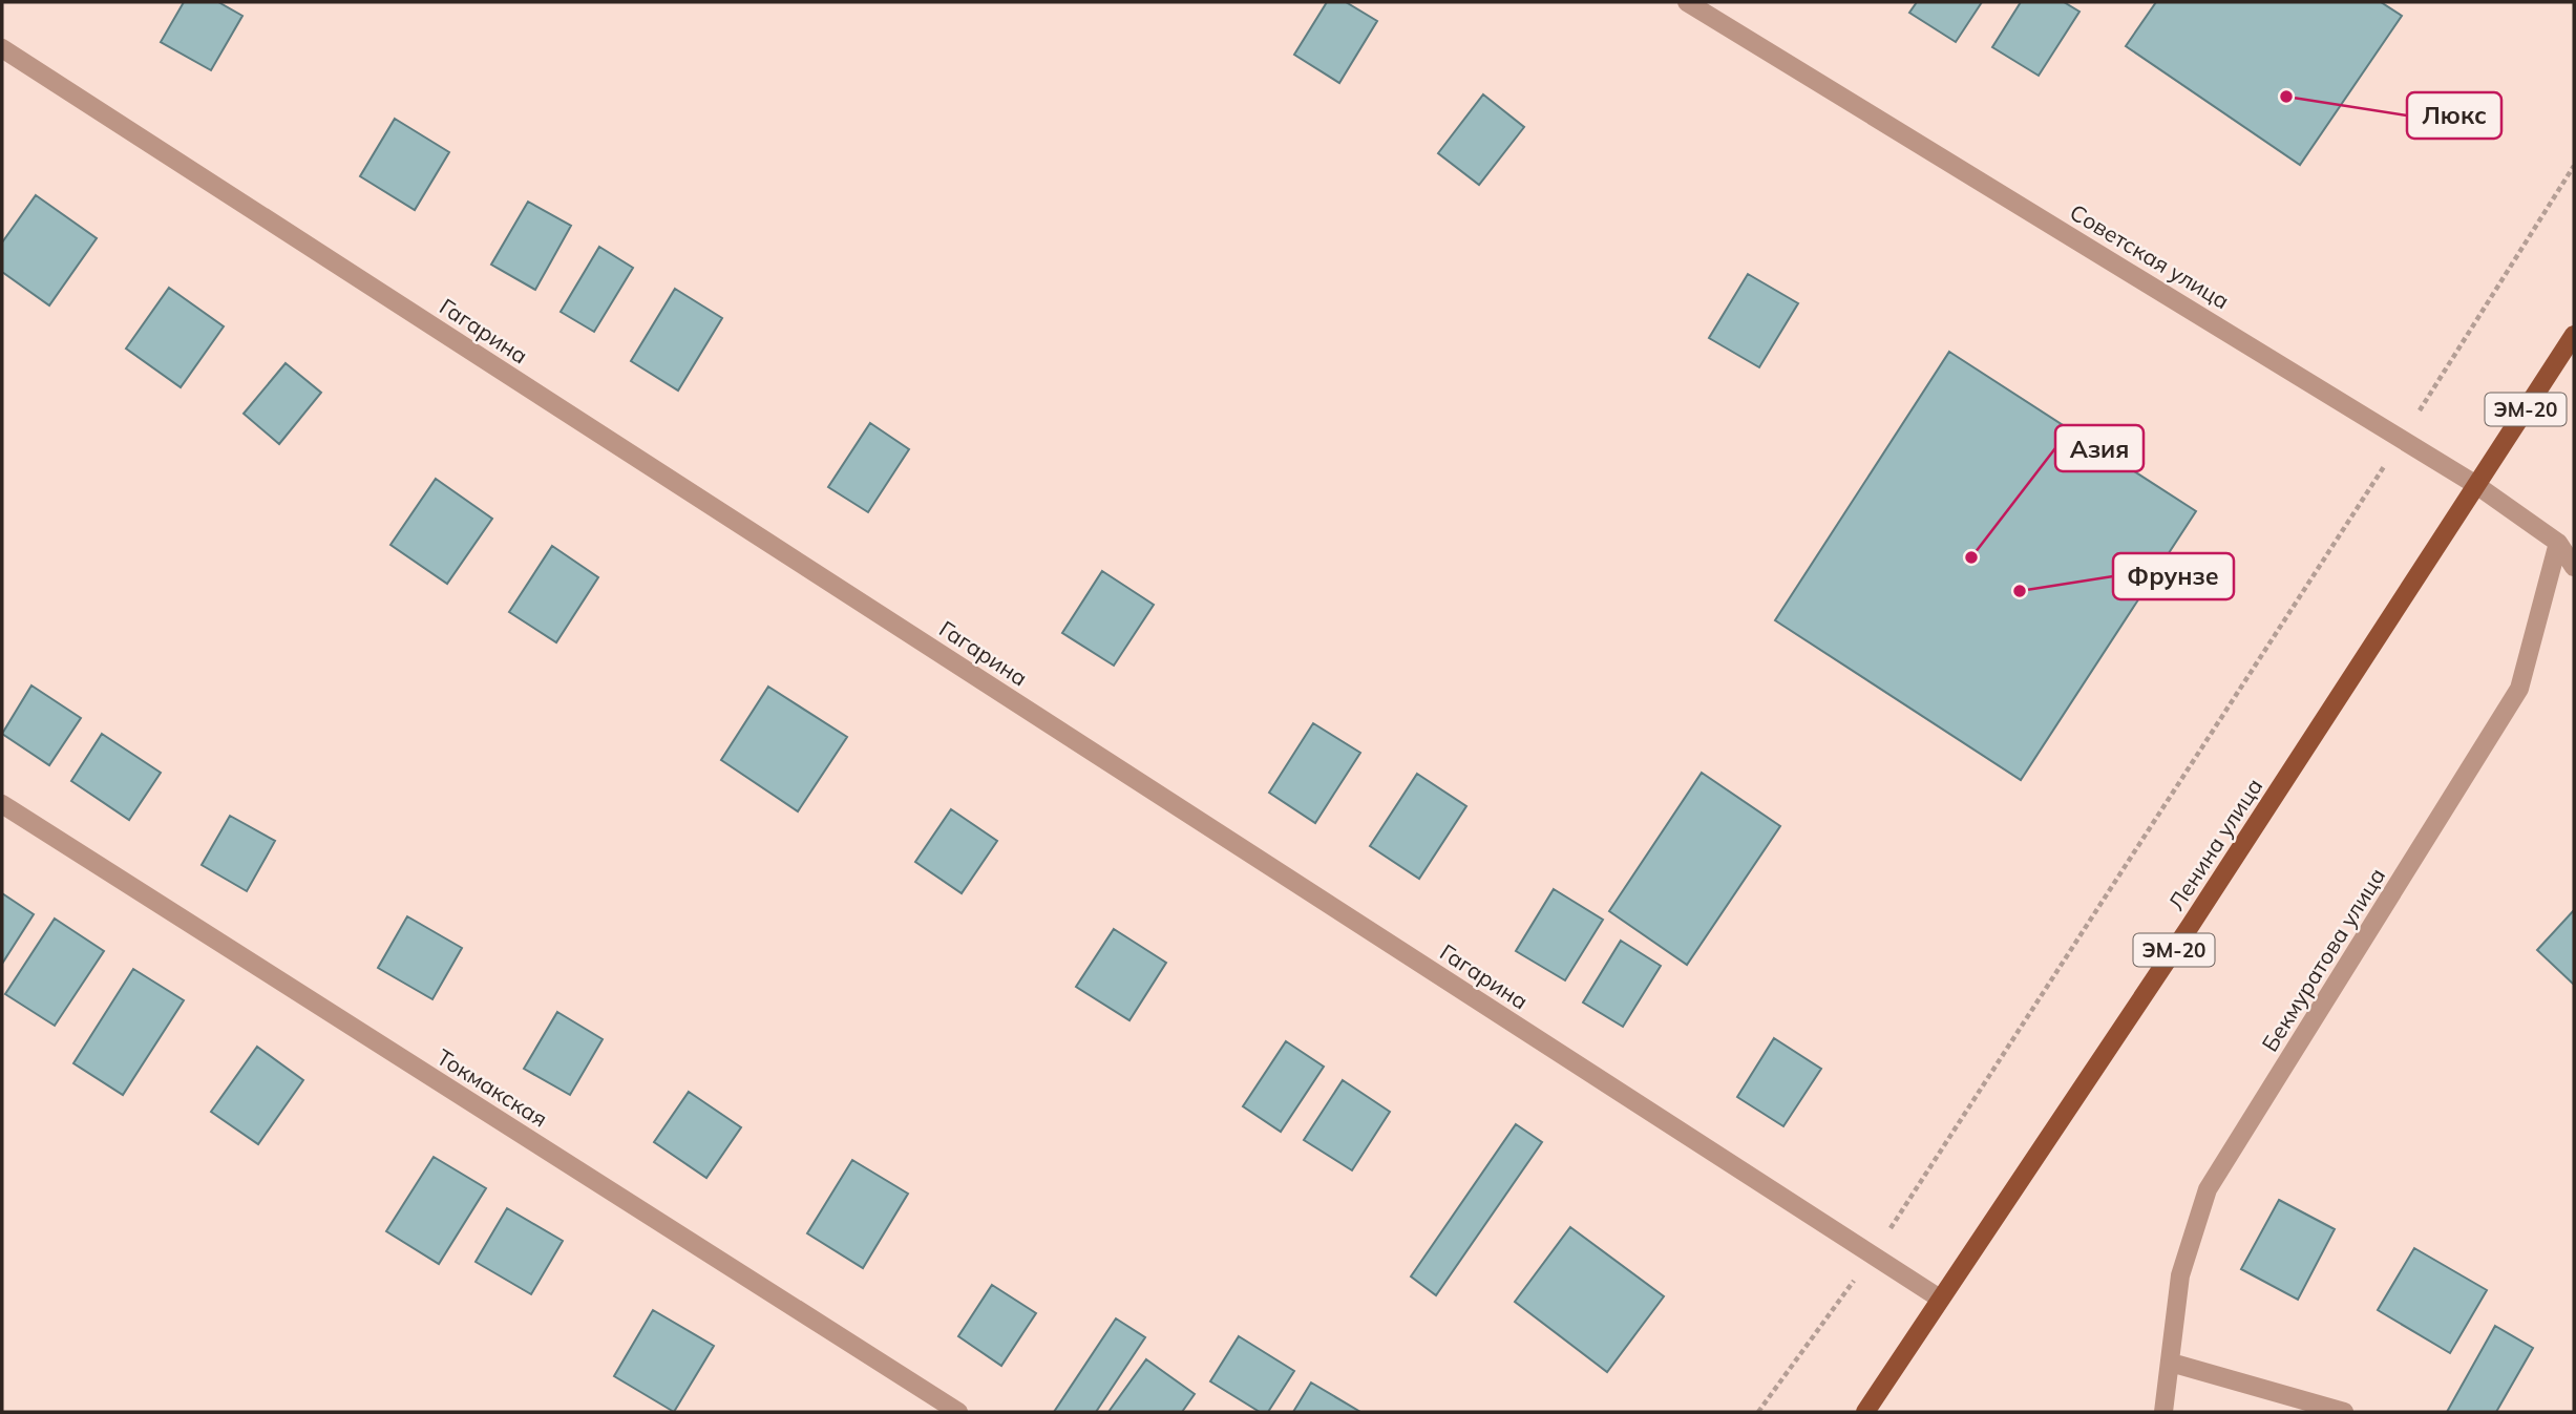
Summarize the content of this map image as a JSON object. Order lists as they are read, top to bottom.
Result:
{
  "streets": {
    "main road": ["ЭМ-20", "Ленина улица"],
    "street": [
      "Советская улица",
      "Гагарина",
      "Бекмуратова улица",
      "Токмакская"
    ]
  },
  "crossings": [
    ["Советская улица", "Ленина улица"],
    ["Советская улица", "Бекмуратова улица"],
    ["Гагарина", "Ленина улица"]
  ],
  "places": ["Люкс", "Азия", "Фрунзе"]
}
